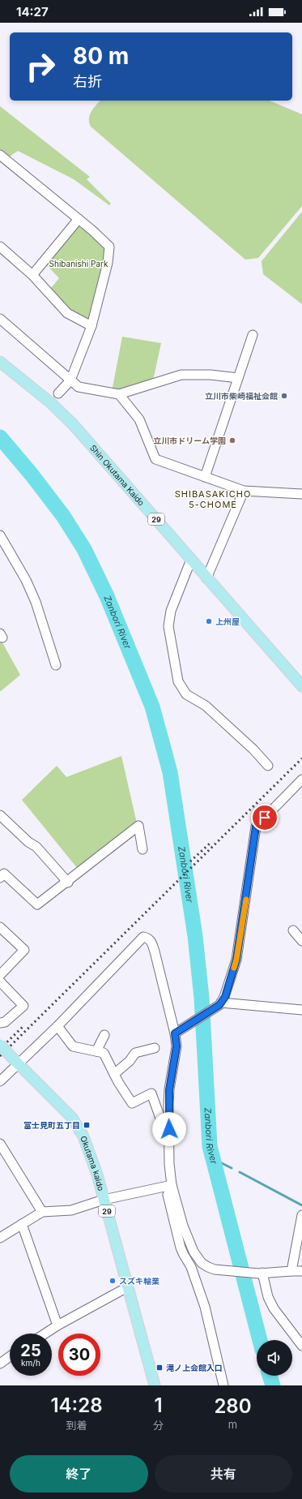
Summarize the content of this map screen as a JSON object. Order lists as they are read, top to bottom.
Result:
{
  "streets": {
    "main road": ["Shin Okutama Kaido", "29", "Okutama kaido"]
  },
  "districts": ["SHIBASAKICHO 5-CHOME"],
  "water": ["Zanbori River"],
  "parks": ["Shibanishi Park"],
  "places": {
    "other": [
      "立川市柴崎福祉会館",
      "立川市ドリーム学園",
      "上州屋",
      "スズキ輪業"
    ],
    "transit": ["富士見町五丁目", "滝ノ上会館入口"]
  },
  "page": {
    "status": "14:27",
    "turn": ["80 m", "右折"],
    "speed": "25 km/h",
    "limit": "30",
    "eta": [
      "14:28",
      "到着",
      "1",
      "分",
      "280",
      "m"
    ],
    "buttons": ["終了", "共有"]
  }
}
